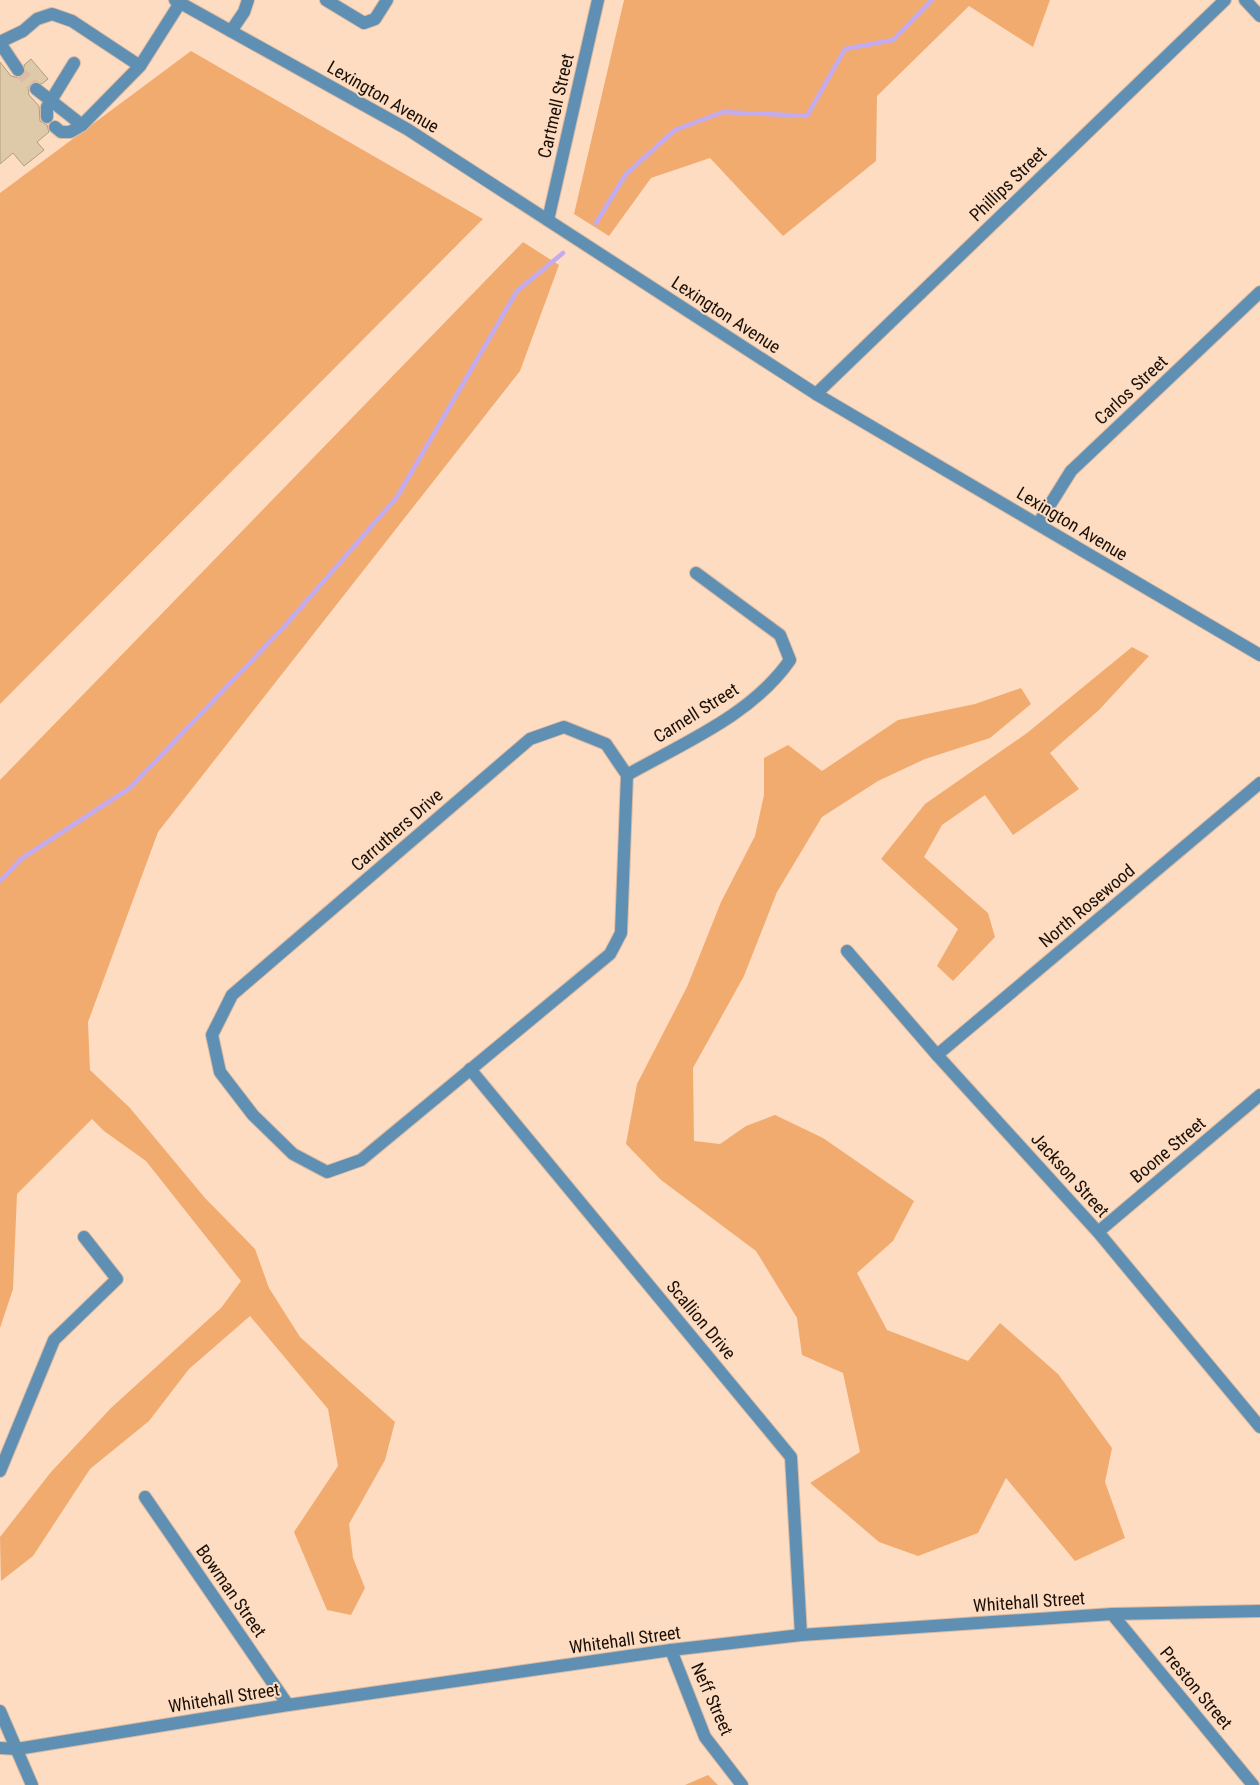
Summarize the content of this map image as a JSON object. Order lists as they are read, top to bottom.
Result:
{
  "streets": {
    "street": [
      "Lexington Avenue",
      "Cartmell Street",
      "Phillips Street",
      "Carlos Street",
      "Carnell Street",
      "Carruthers Drive",
      "North Rosewood",
      "Boone Street",
      "Jackson Street",
      "Scallion Drive",
      "Bowman Street",
      "Whitehall Street",
      "Preston Street",
      "Neff Street"
    ]
  },
  "crossings": [
    ["Lexington Avenue", "Cartmell Street"],
    ["Lexington Avenue", "Phillips Street"],
    ["Lexington Avenue", "Carlos Street"],
    ["Carnell Street", "Carruthers Drive"],
    ["Carruthers Drive", "Scallion Drive"],
    ["North Rosewood", "Jackson Street"],
    ["Boone Street", "Jackson Street"],
    ["Scallion Drive", "Whitehall Street"],
    ["Bowman Street", "Whitehall Street"],
    ["Whitehall Street", "Preston Street"],
    ["Whitehall Street", "Neff Street"]
  ]
}
